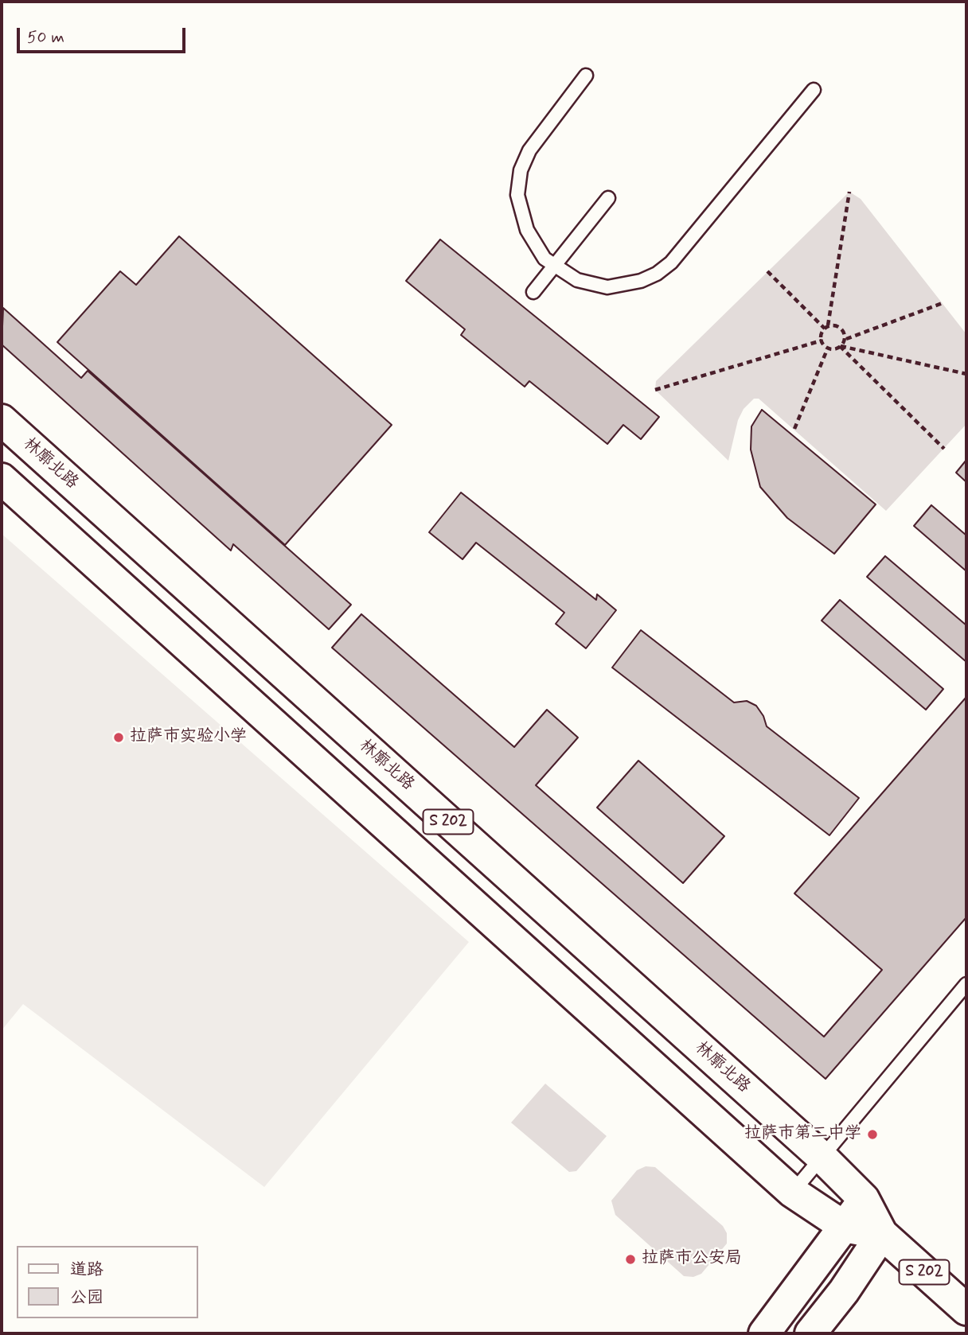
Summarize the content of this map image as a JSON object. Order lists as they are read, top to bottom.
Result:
{
  "streets": {
    "main road": ["林廓北路", "S 202"]
  },
  "crossings": [
    ["林廓北路", "S 202"]
  ],
  "places": ["拉萨市实验小学", "拉萨市第二中学", "拉萨市公安局"],
  "legend": ["道路", "公园"],
  "scale_bar": "50 m"
}
